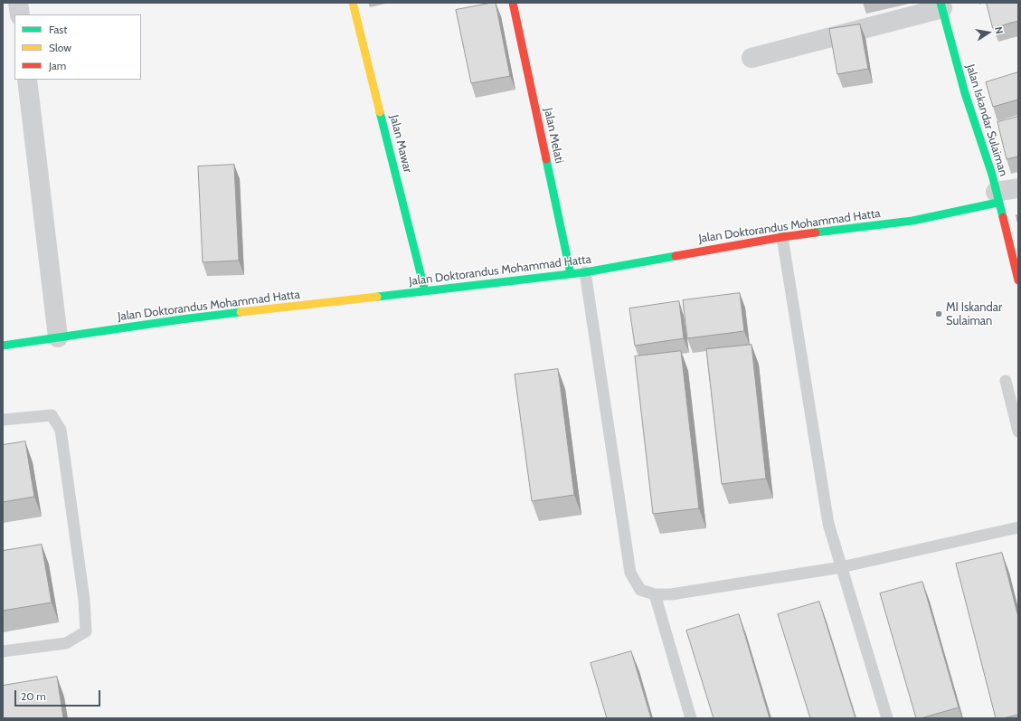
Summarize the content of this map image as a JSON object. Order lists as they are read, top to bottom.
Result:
{
  "streets": {
    "street": [
      "Jalan Iskandar Sulaiman",
      "Jalan Melati",
      "Jalan Mawar",
      "Jalan Doktorandus Mohammad Hatta"
    ]
  },
  "crossings": [
    ["Jalan Iskandar Sulaiman", "Jalan Doktorandus Mohammad Hatta"],
    ["Jalan Melati", "Jalan Doktorandus Mohammad Hatta"],
    ["Jalan Mawar", "Jalan Doktorandus Mohammad Hatta"]
  ],
  "places": ["MI Iskandar Sulaiman"],
  "legend": ["Fast", "Slow", "Jam"],
  "scale_bar": "20 m",
  "north": "right"
}
